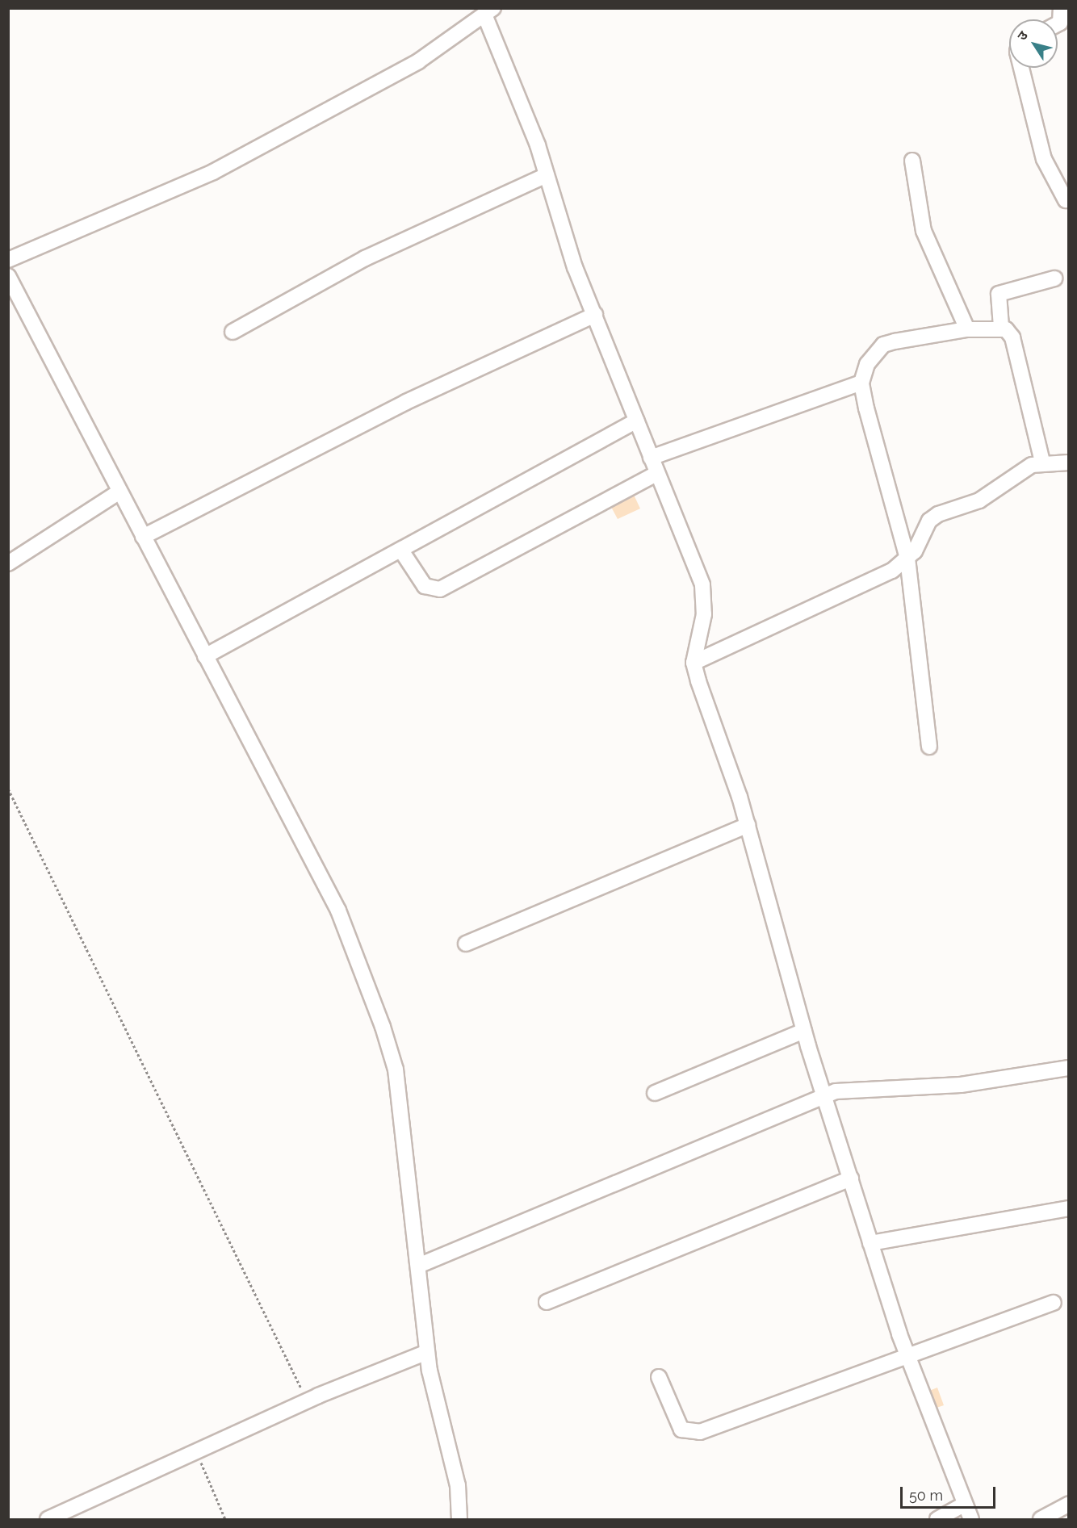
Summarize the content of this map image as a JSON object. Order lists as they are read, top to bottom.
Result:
{
  "scale_bar": "50 m",
  "north": "top left"
}
